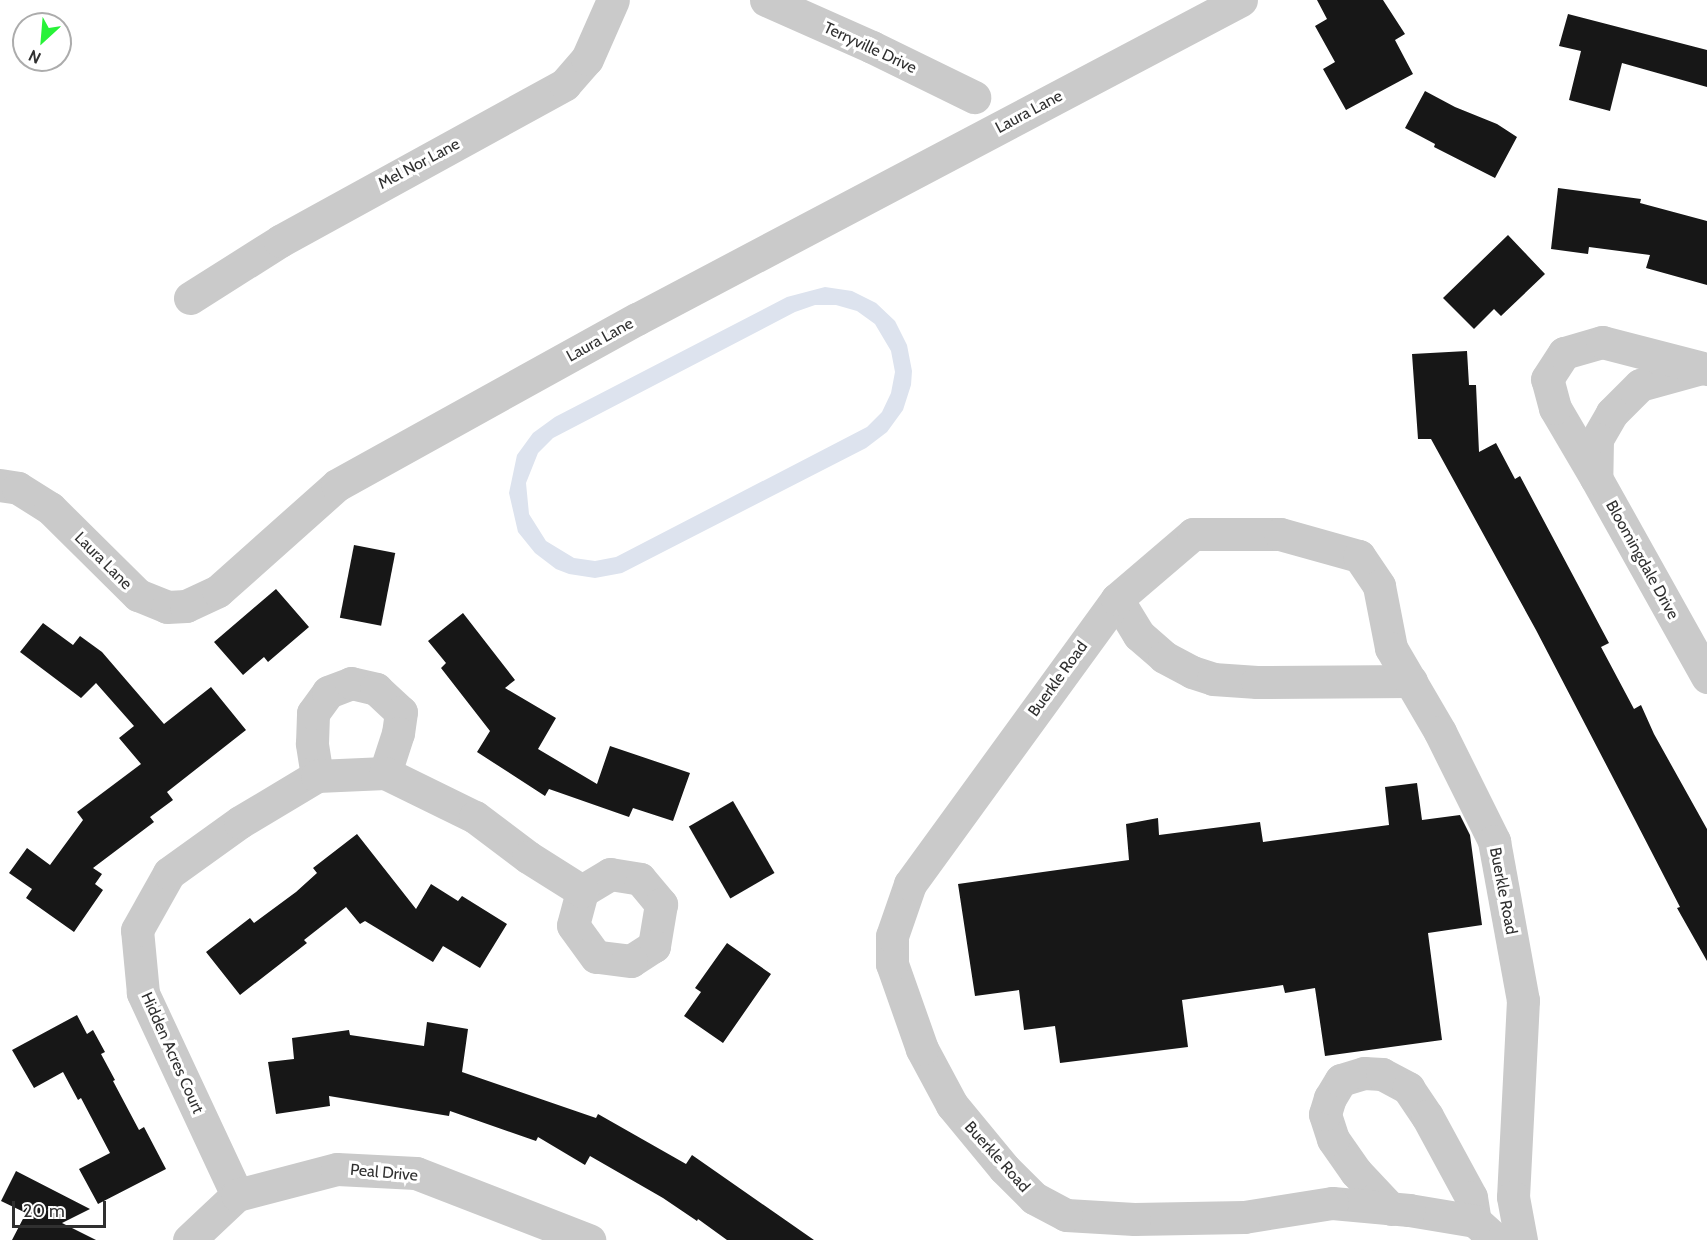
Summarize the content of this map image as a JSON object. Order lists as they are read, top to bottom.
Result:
{
  "streets": {
    "street": [
      "Terryville Drive",
      "Laura Lane",
      "Mel Nor Lane",
      "Bloomingdale Drive",
      "Buerkle Road",
      "Hidden Acres Court",
      "Peal Drive"
    ]
  },
  "crossings": [
    ["Hidden Acres Court", "Peal Drive"]
  ],
  "scale_bar": "20 m",
  "north": "bottom left"
}
